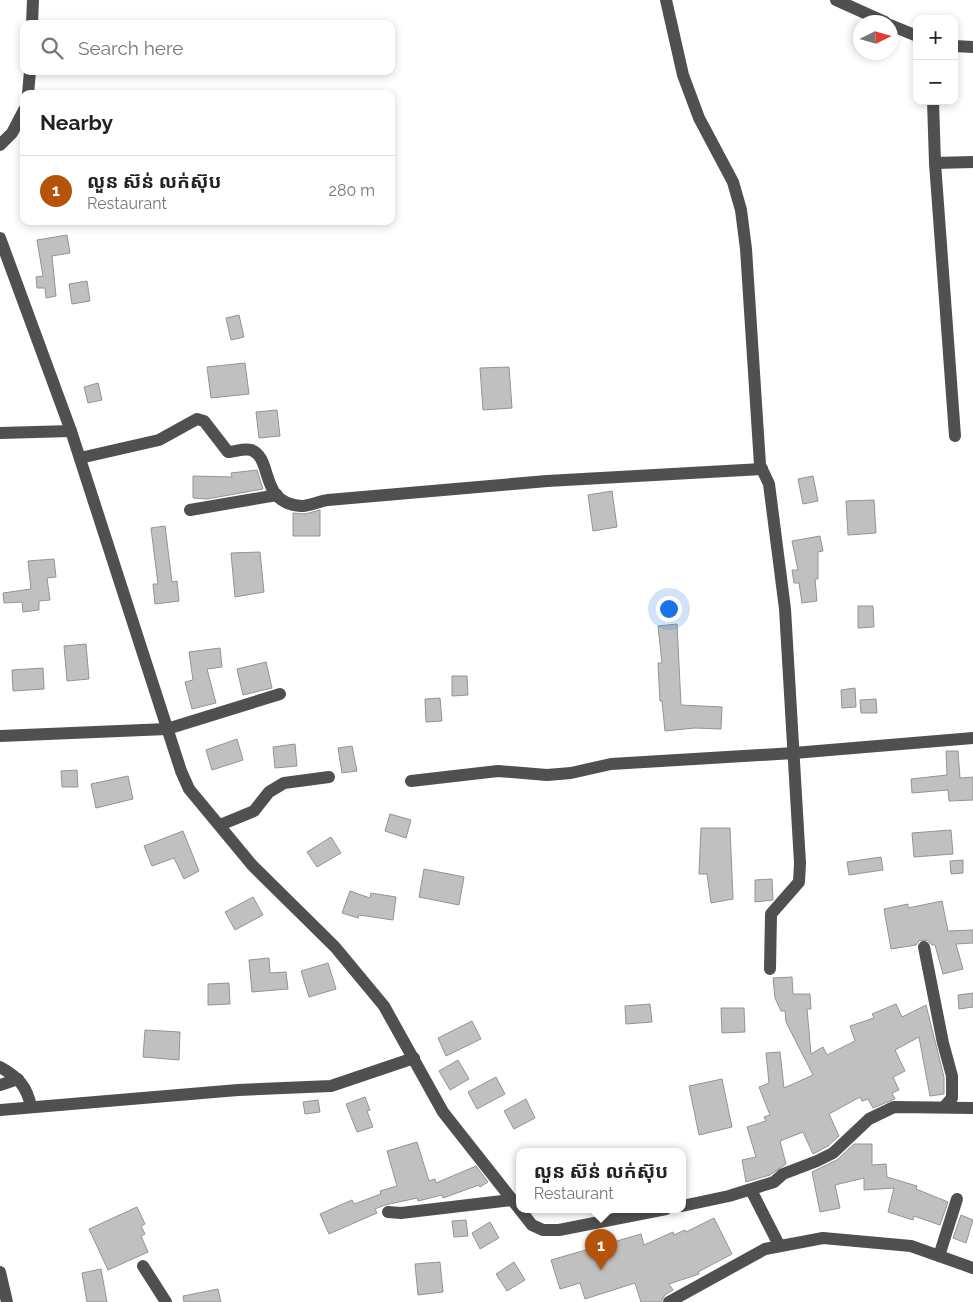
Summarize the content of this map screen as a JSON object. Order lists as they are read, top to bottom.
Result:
{
  "north": "right",
  "page": {
    "map_buttons": ["+", "−"],
    "search": "Search here",
    "heading": "Nearby",
    "list": [
      {
        "mark": "1",
        "name": "លួន ស៊ន់ លក់ស៊ុប",
        "note": "Restaurant",
        "value": "280 m"
      }
    ],
    "popup": ["លួន ស៊ន់ លក់ស៊ុប", "Restaurant"],
    "pins": "1"
  }
}
